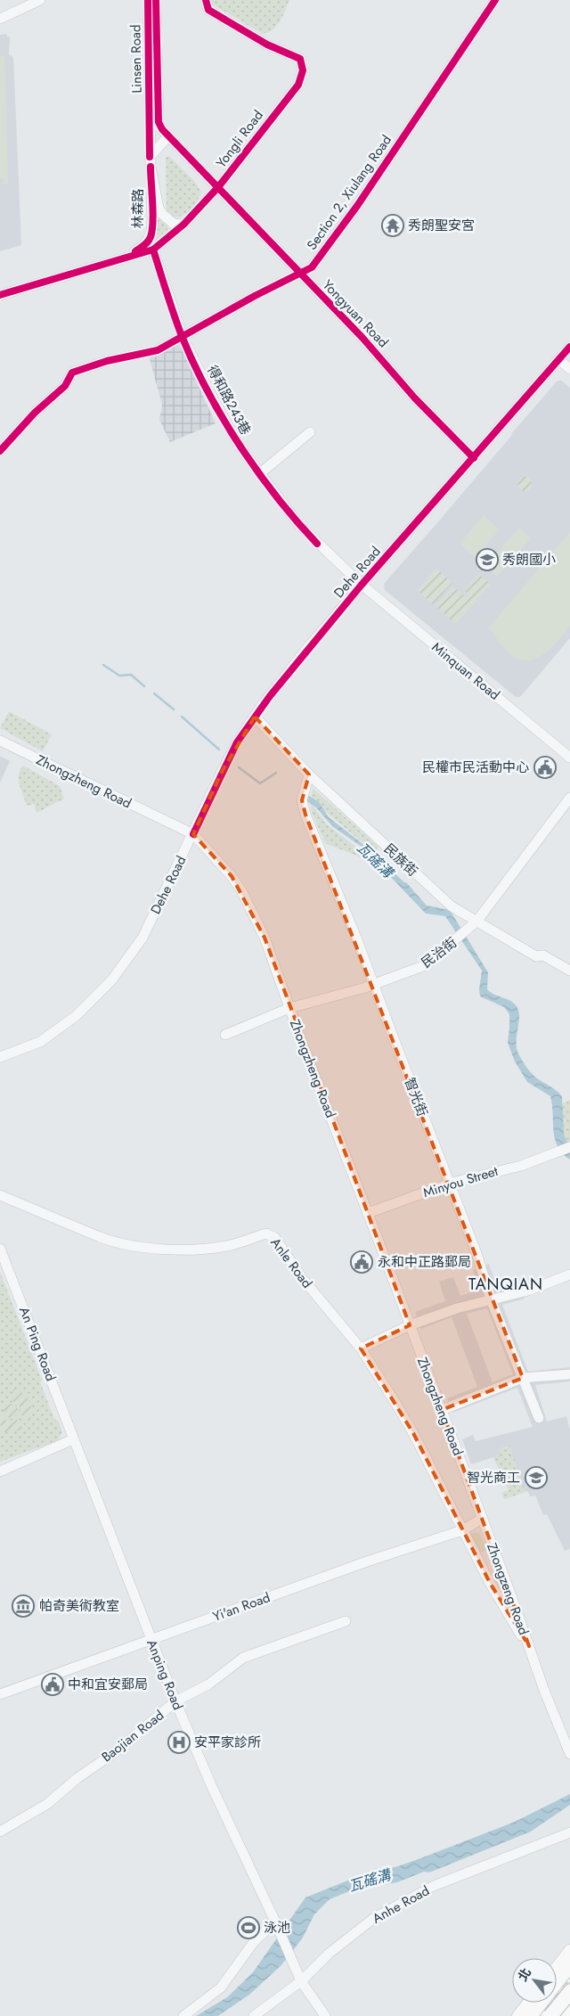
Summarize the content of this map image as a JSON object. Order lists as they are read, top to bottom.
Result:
{
  "streets": {
    "street": [
      "Linsen Road",
      "Yongli Road",
      "Section 2, Xiulang Road",
      "林森路",
      "Yongyuan Road",
      "得和路243巷",
      "Dehe Road",
      "Minquan Road",
      "Zhongzheng Road",
      "民族街",
      "民治街",
      "智光街",
      "Minyou Street",
      "Anle Road",
      "An Ping Road",
      "Zhongzeng Road",
      "Yi'an Road",
      "Anping Road",
      "Baojian Road",
      "Anhe Road"
    ]
  },
  "crossings": [
    ["Linsen Road", "林森路"],
    ["Linsen Road", "Yongyuan Road"],
    ["Yongli Road", "林森路"],
    ["Yongli Road", "Yongyuan Road"],
    ["Yongli Road", "得和路243巷"],
    ["Section 2, Xiulang Road", "Yongyuan Road"],
    ["Section 2, Xiulang Road", "得和路243巷"],
    ["Yongyuan Road", "Dehe Road"],
    ["得和路243巷", "Dehe Road"],
    ["得和路243巷", "Minquan Road"],
    ["Dehe Road", "Minquan Road"],
    ["Dehe Road", "Zhongzheng Road"],
    ["Dehe Road", "民族街"],
    ["Zhongzheng Road", "民治街"],
    ["Zhongzheng Road", "Minyou Street"],
    ["Zhongzheng Road", "Zhongzeng Road"],
    ["Zhongzheng Road", "Yi'an Road"],
    ["民族街", "民治街"],
    ["民族街", "智光街"],
    ["民治街", "智光街"],
    ["智光街", "Minyou Street"],
    ["Anle Road", "Zhongzeng Road"],
    ["Anle Road", "Yi'an Road"],
    ["An Ping Road", "Anping Road"],
    ["Zhongzeng Road", "Yi'an Road"],
    ["Yi'an Road", "Anping Road"],
    ["Anping Road", "Baojian Road"],
    ["Anping Road", "Anhe Road"]
  ],
  "districts": ["TANQIAN"],
  "water": ["瓦磘溝"],
  "places": {
    "temple": ["秀朗聖安宮"],
    "school or university": ["秀朗國小", "智光商工"],
    "public building": ["民權市民活動中心", "永和中正路郵局", "中和宜安郵局"],
    "museum": ["帕奇美術教室"],
    "hospital": ["安平家診所"],
    "sports": ["泳池"]
  },
  "north": "top left"
}
